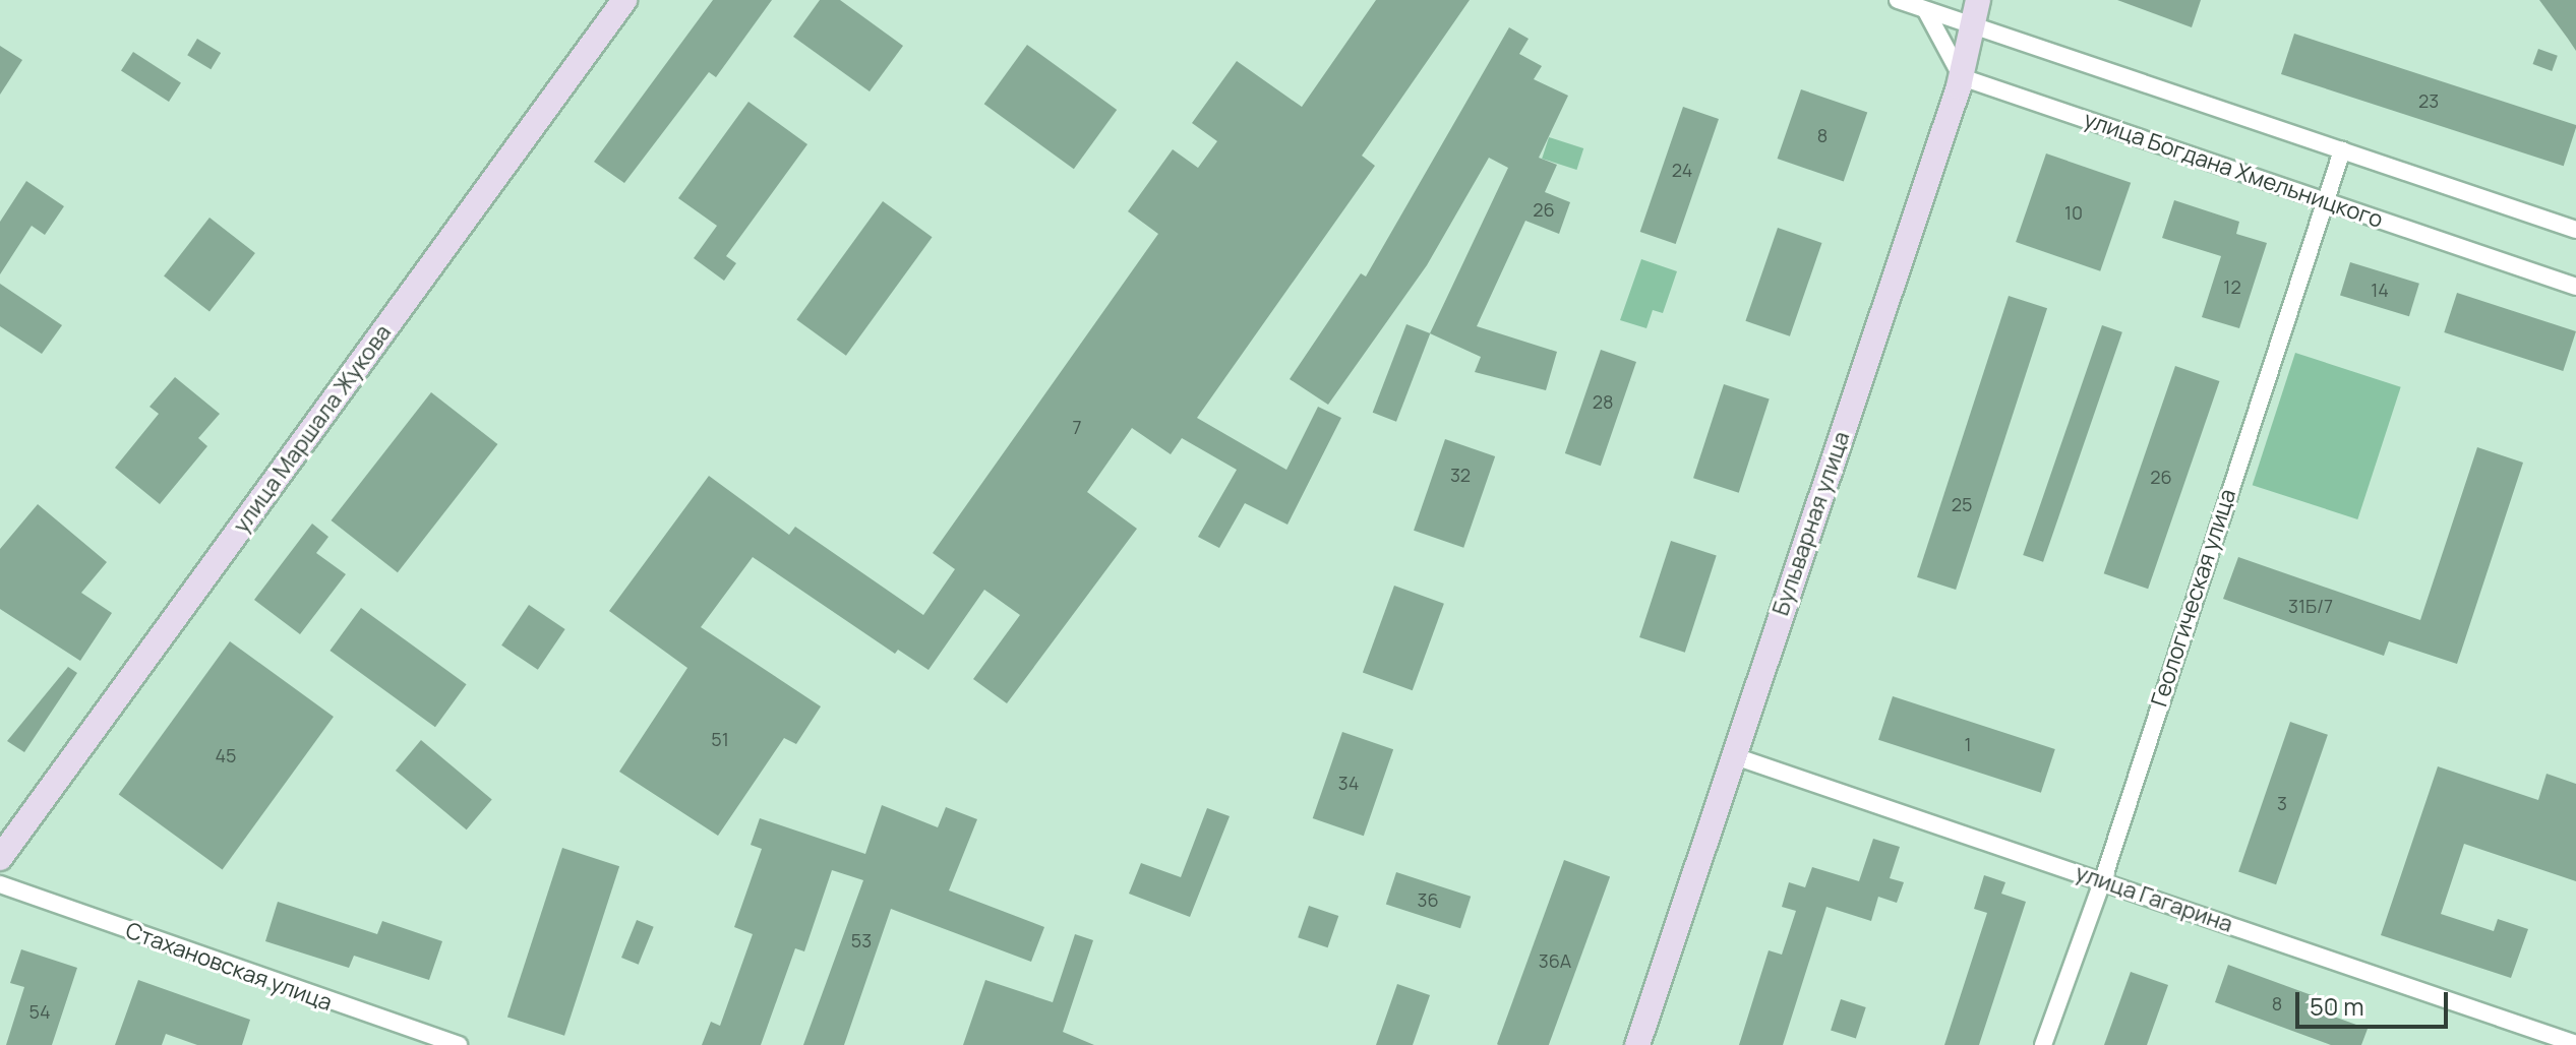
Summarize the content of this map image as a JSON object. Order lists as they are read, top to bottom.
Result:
{
  "streets": {
    "main road": ["улица Маршала Жукова", "Бульварная улица"],
    "street": [
      "улица Богдана Хмельницкого",
      "Геологическая улица",
      "улица Гагарина",
      "Стахановская улица"
    ]
  },
  "crossings": [
    ["улица Богдана Хмельницкого", "Бульварная улица"],
    ["улица Богдана Хмельницкого", "Геологическая улица"],
    ["Бульварная улица", "улица Гагарина"],
    ["Геологическая улица", "улица Гагарина"]
  ],
  "house_numbers": [
    "23",
    "8",
    "24",
    "26",
    "10",
    "12",
    "14",
    "28",
    "7",
    "32",
    "26",
    "25",
    "31Б/7",
    "51",
    "1",
    "45",
    "34",
    "3",
    "36",
    "53",
    "36А",
    "8",
    "54"
  ],
  "scale_bar": "50 m"
}
